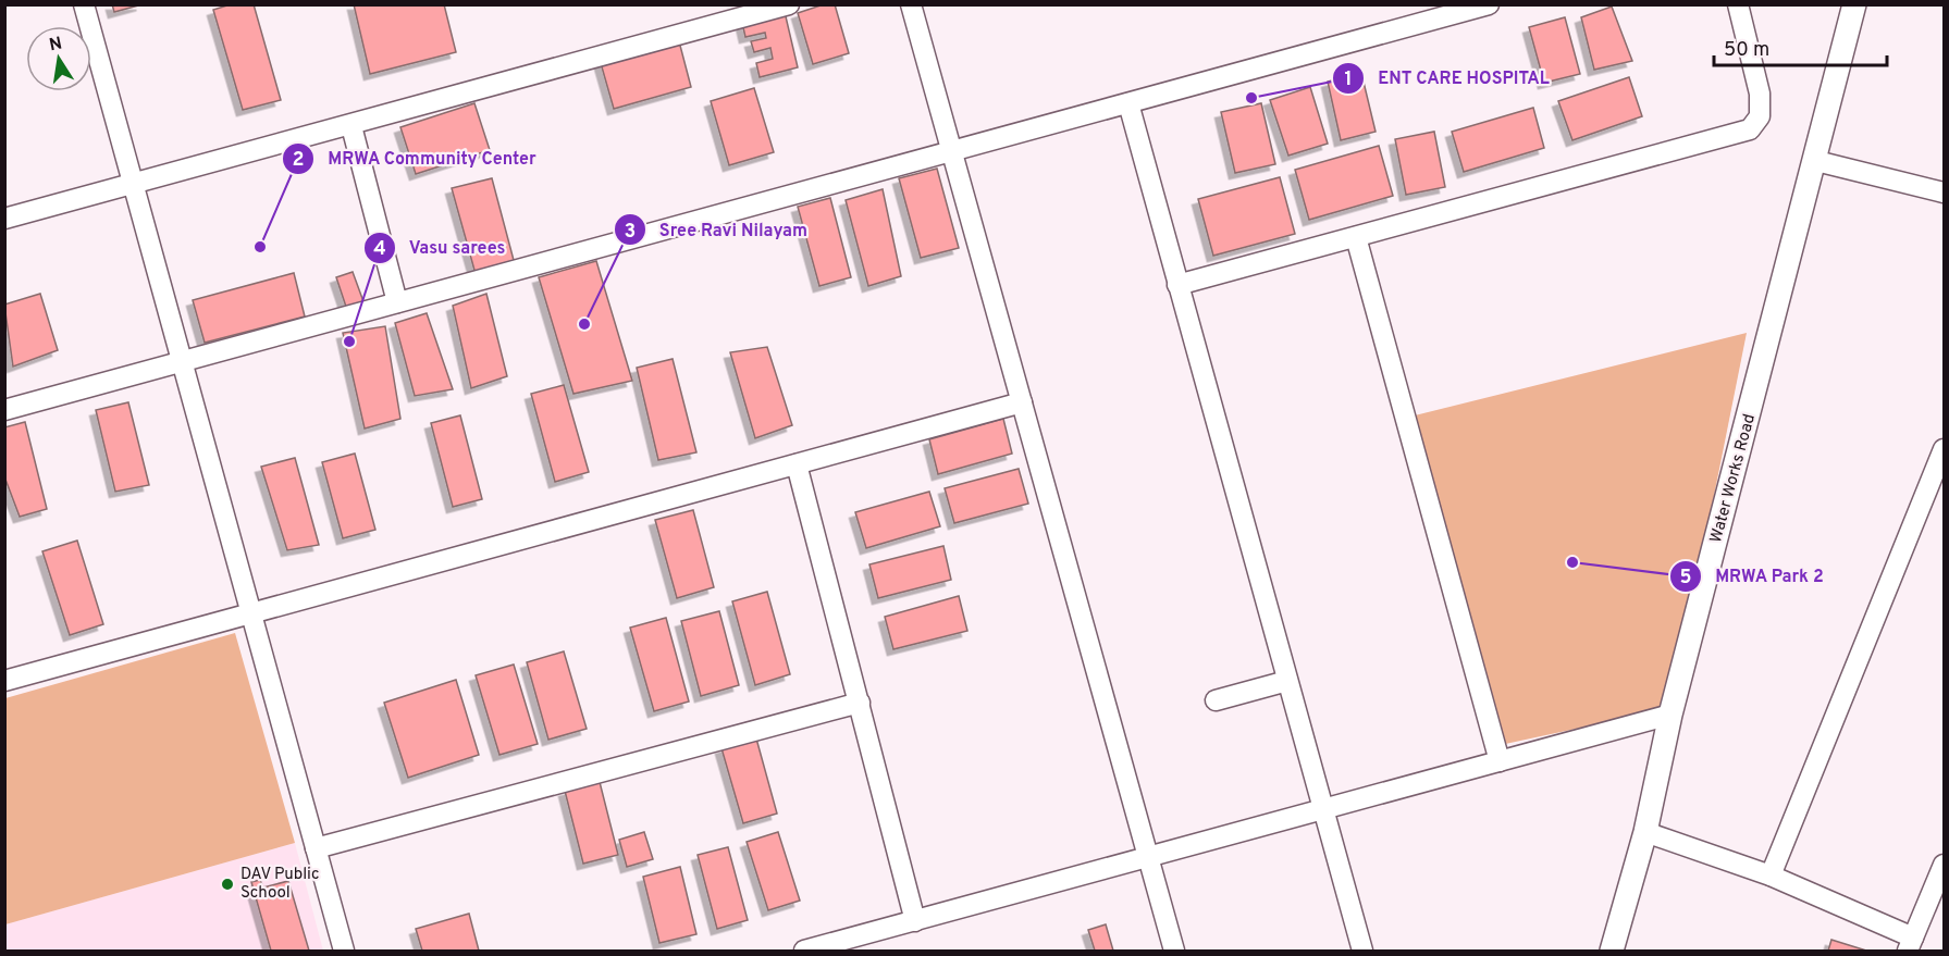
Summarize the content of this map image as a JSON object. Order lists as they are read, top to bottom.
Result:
{
  "streets": {
    "street": ["Water Works Road"]
  },
  "places": [
    "ENT CARE HOSPITAL",
    "MRWA Community Center",
    "Sree Ravi Nilayam",
    "Vasu sarees",
    "MRWA Park 2",
    "DAV Public School"
  ],
  "scale_bar": "50 m",
  "north": "top"
}
